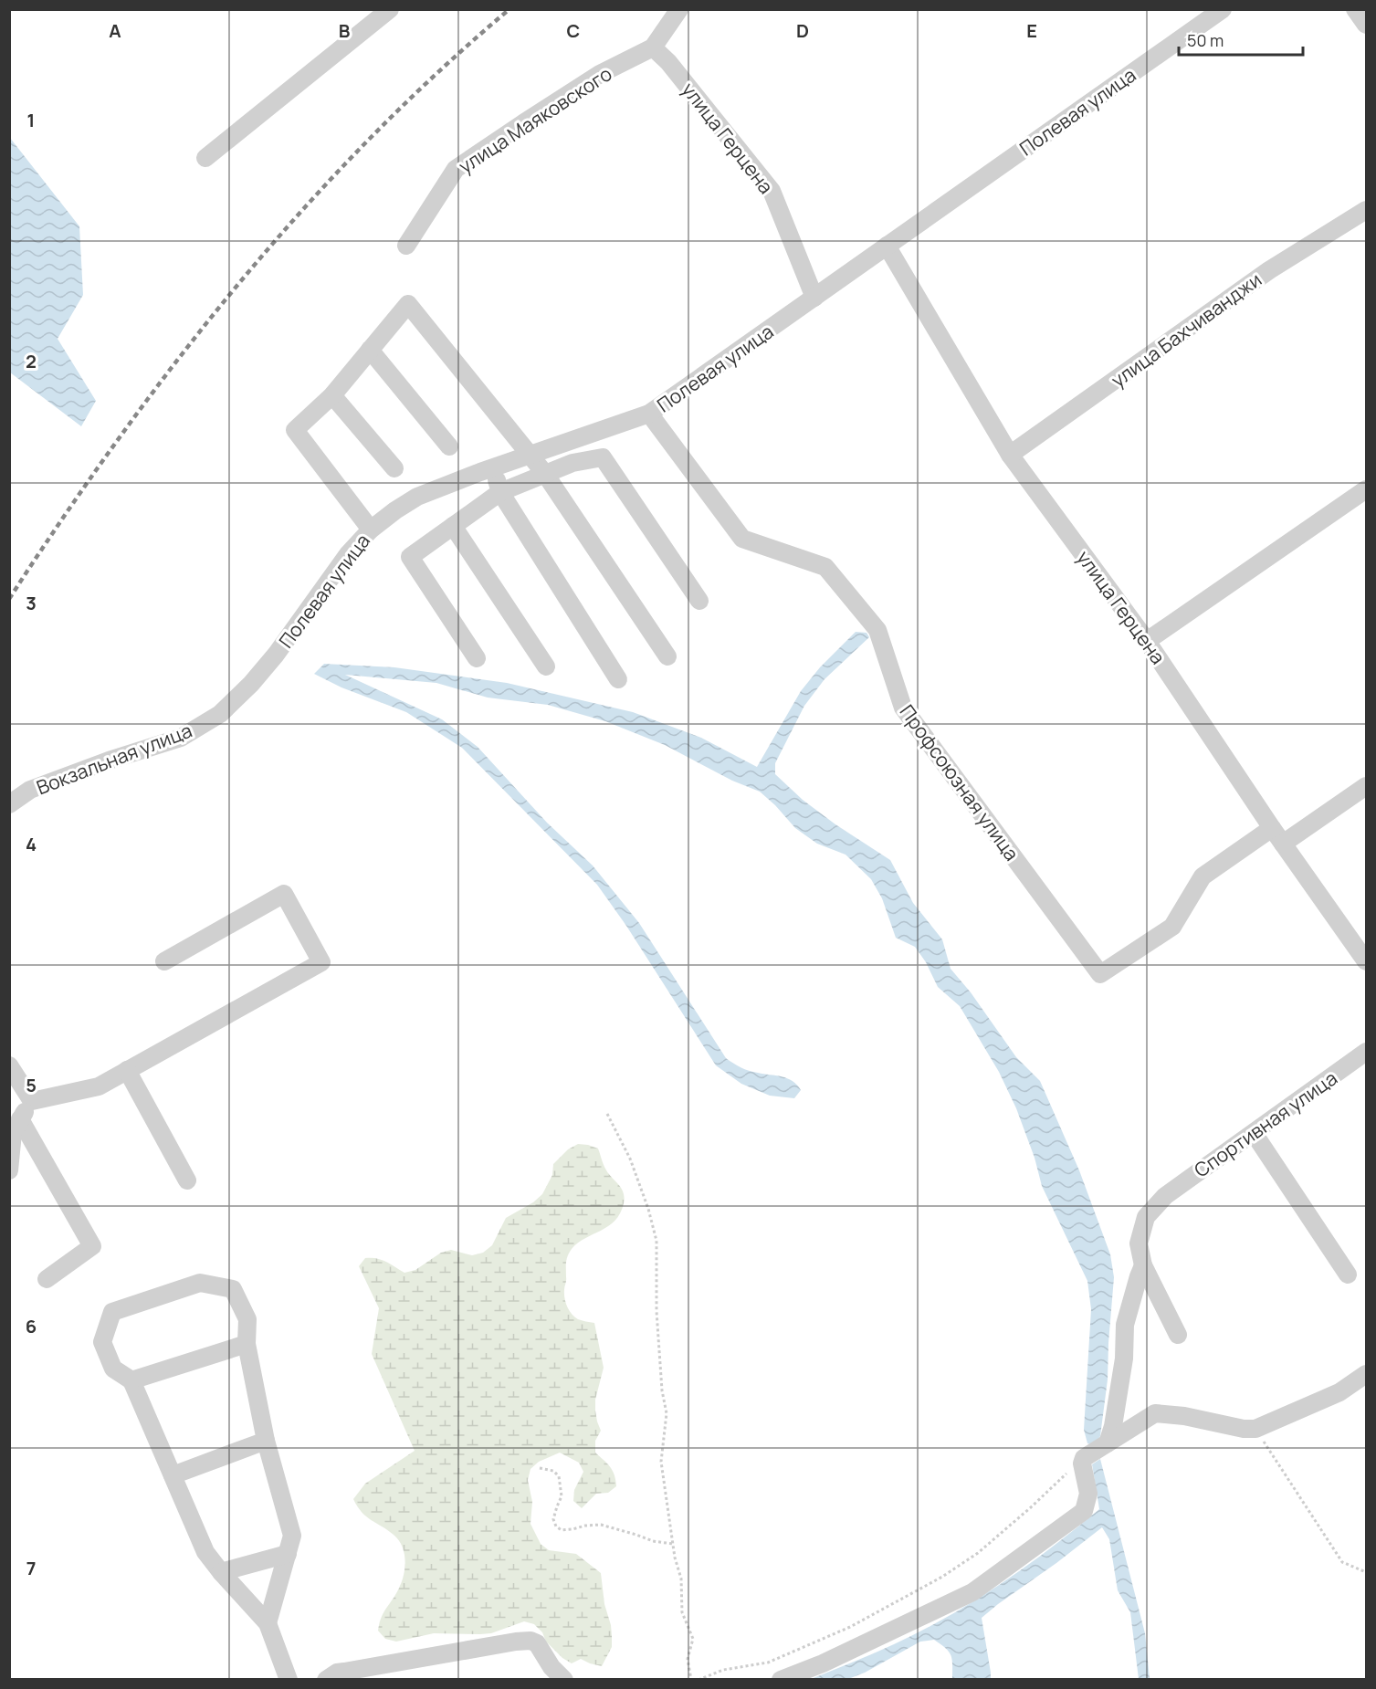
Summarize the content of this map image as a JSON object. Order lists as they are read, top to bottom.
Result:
{
  "streets": {
    "street": [
      "Полевая улица",
      "улица Маяковского",
      "улица Герцена",
      "улица Бахчиванджи",
      "Вокзальная улица",
      "Профсоюзная улица",
      "Спортивная улица"
    ]
  },
  "crossings": [
    ["Полевая улица", "улица Герцена"],
    ["Полевая улица", "Вокзальная улица"],
    ["Полевая улица", "Профсоюзная улица"],
    ["улица Маяковского", "улица Герцена"],
    ["улица Герцена", "улица Бахчиванджи"],
    ["улица Герцена", "Профсоюзная улица"]
  ],
  "scale_bar": "50 m",
  "grid": {
    "columns": [
      "A",
      "B",
      "C",
      "D",
      "E"
    ],
    "rows": [
      "1",
      "2",
      "3",
      "4",
      "5",
      "6",
      "7"
    ]
  }
}
